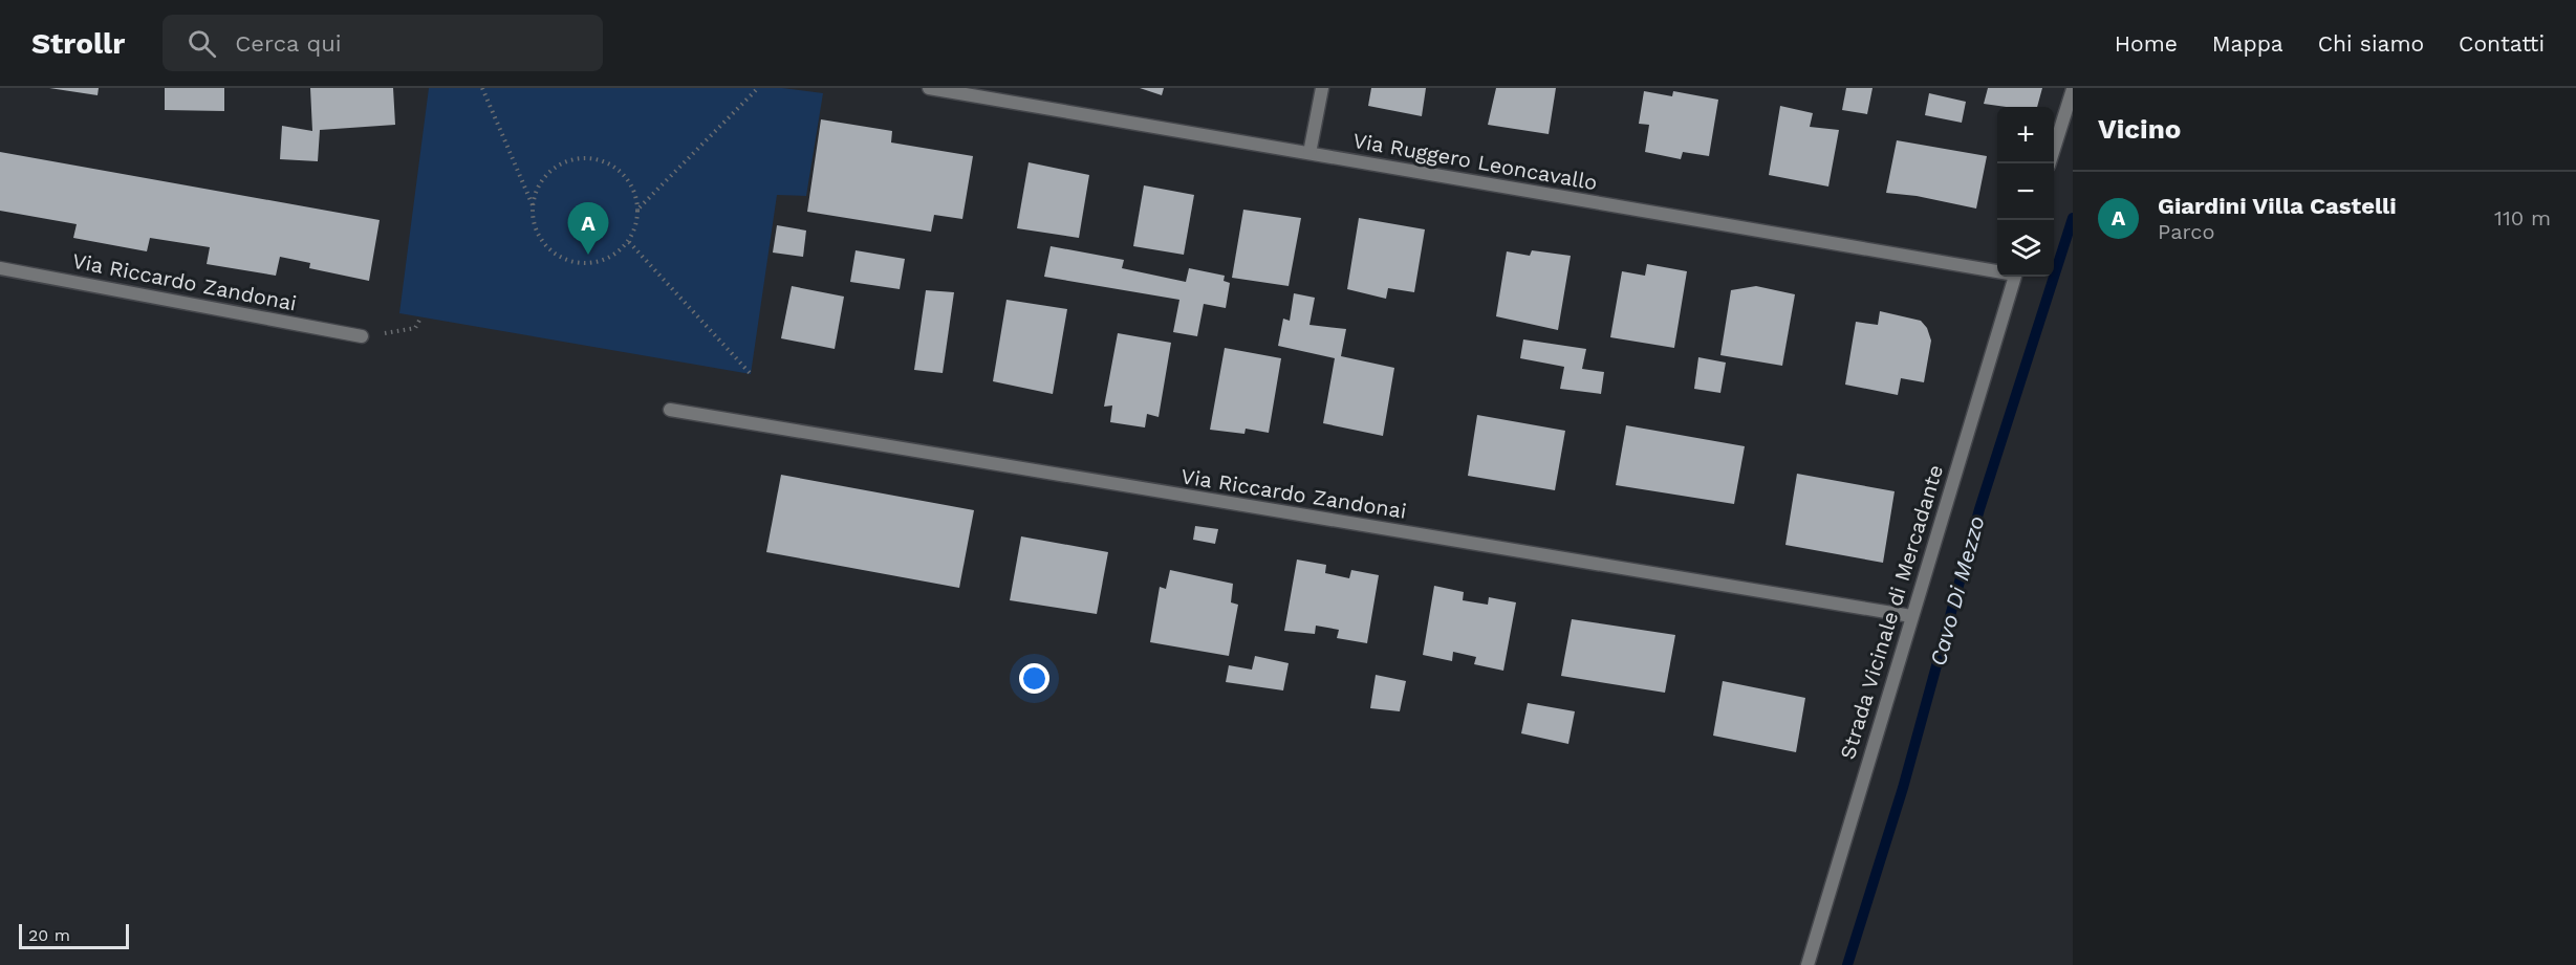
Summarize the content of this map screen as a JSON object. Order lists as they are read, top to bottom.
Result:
{
  "streets": {
    "street": ["Via Ruggero Leoncavallo", "Via Riccardo Zandonai", "Strada Vicinale di Mercadante"]
  },
  "crossings": [
    ["Via Riccardo Zandonai", "Strada Vicinale di Mercadante"]
  ],
  "water": ["Cavo Di Mezzo"],
  "scale_bar": "20 m",
  "page": {
    "header": "Strollr",
    "search": "Cerca qui",
    "nav": [
      "Home",
      "Mappa",
      "Chi siamo",
      "Contatti"
    ],
    "heading": "Vicino",
    "map_buttons": ["+", "−"],
    "list": [
      {
        "mark": "A",
        "name": "Giardini Villa Castelli",
        "note": "Parco",
        "value": "110 m"
      }
    ],
    "pins": "A",
    "scale": "20 m"
  }
}
